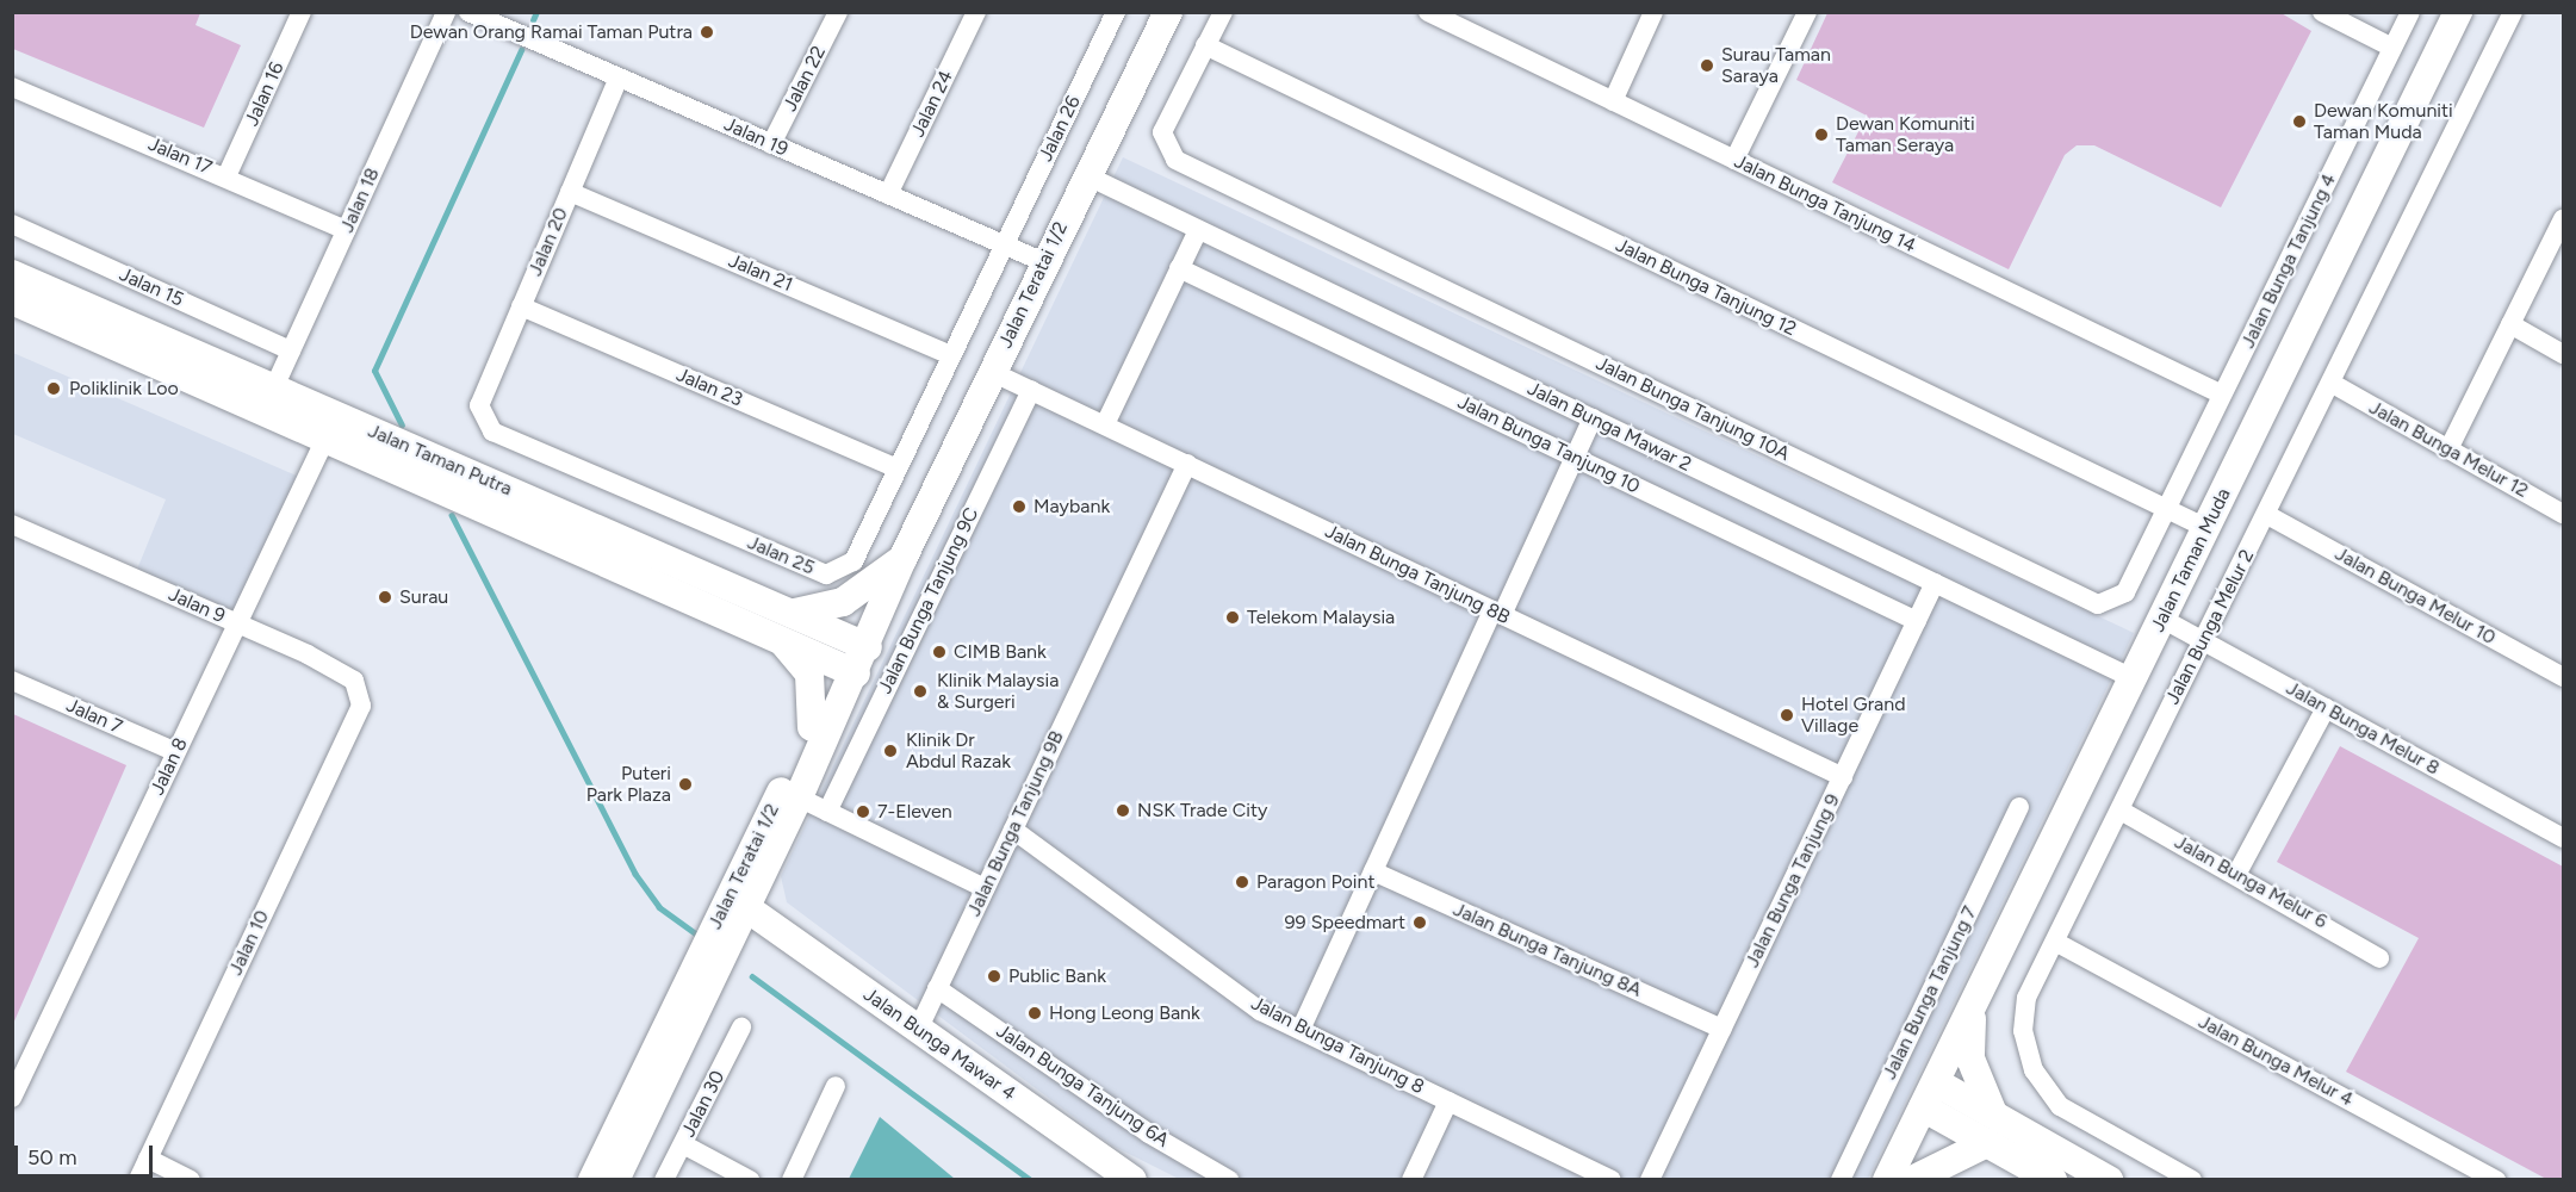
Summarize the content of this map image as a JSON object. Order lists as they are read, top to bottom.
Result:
{
  "streets": {
    "street": [
      "Jalan 22",
      "Jalan 16",
      "Jalan 24",
      "Jalan 26",
      "Jalan 19",
      "Jalan 17",
      "Jalan 18",
      "Jalan Bunga Tanjung 14",
      "Jalan 20",
      "Jalan Bunga Tanjung 4",
      "Jalan 21",
      "Jalan Teratai 1/2",
      "Jalan 15",
      "Jalan Bunga Tanjung 12",
      "Jalan 23",
      "Jalan Bunga Tanjung 10A",
      "Jalan Bunga Mawar 2",
      "Jalan Bunga Tanjung 10",
      "Jalan Bunga Melur 12",
      "Jalan Taman Putra",
      "Jalan 25",
      "Jalan Taman Muda",
      "Jalan Bunga Tanjung 8B",
      "Jalan Bunga Melur 10",
      "Jalan Bunga Tanjung 9C",
      "Jalan 9",
      "Jalan Bunga Melur 2",
      "Jalan 7",
      "Jalan Bunga Melur 8",
      "Jalan 8",
      "Jalan Bunga Tanjung 9B",
      "Jalan Bunga Tanjung 9",
      "Jalan Bunga Melur 6",
      "Jalan 10",
      "Jalan Bunga Tanjung 8A",
      "Jalan Bunga Tanjung 7",
      "Jalan Bunga Mawar 4",
      "Jalan Bunga Tanjung 8",
      "Jalan Bunga Melur 4",
      "Jalan Bunga Tanjung 6A",
      "Jalan 30"
    ]
  },
  "crossings": [
    ["Jalan 22", "Jalan 19"],
    ["Jalan 16", "Jalan 17"],
    ["Jalan 24", "Jalan 19"],
    ["Jalan 26", "Jalan 19"],
    ["Jalan 26", "Jalan 25"],
    ["Jalan 19", "Jalan 20"],
    ["Jalan 19", "Jalan Teratai 1/2"],
    ["Jalan 19", "Jalan 25"],
    ["Jalan 17", "Jalan 18"],
    ["Jalan 18", "Jalan 15"],
    ["Jalan 18", "Jalan Taman Putra"],
    ["Jalan Bunga Tanjung 14", "Jalan Bunga Tanjung 4"],
    ["Jalan 20", "Jalan 21"],
    ["Jalan 20", "Jalan 23"],
    ["Jalan 20", "Jalan 25"],
    ["Jalan Bunga Tanjung 4", "Jalan Bunga Tanjung 12"],
    ["Jalan Bunga Tanjung 4", "Jalan Bunga Tanjung 10A"],
    ["Jalan 21", "Jalan 25"],
    ["Jalan Teratai 1/2", "Jalan Bunga Mawar 2"],
    ["Jalan Teratai 1/2", "Jalan Taman Putra"],
    ["Jalan Teratai 1/2", "Jalan Bunga Tanjung 8B"],
    ["Jalan Teratai 1/2", "Jalan Bunga Mawar 4"],
    ["Jalan Bunga Tanjung 12", "Jalan Bunga Tanjung 10A"],
    ["Jalan Bunga Tanjung 12", "Jalan Taman Muda"],
    ["Jalan 23", "Jalan 25"],
    ["Jalan Bunga Mawar 2", "Jalan Taman Muda"],
    ["Jalan Bunga Mawar 2", "Jalan Bunga Tanjung 9"],
    ["Jalan Bunga Tanjung 10", "Jalan Bunga Tanjung 9"],
    ["Jalan Bunga Melur 12", "Jalan Bunga Melur 2"],
    ["Jalan Taman Putra", "Jalan 8"],
    ["Jalan Taman Muda", "Jalan Bunga Melur 8"],
    ["Jalan Bunga Tanjung 8B", "Jalan Bunga Tanjung 9C"],
    ["Jalan Bunga Tanjung 8B", "Jalan Bunga Tanjung 9B"],
    ["Jalan Bunga Tanjung 8B", "Jalan Bunga Tanjung 9"],
    ["Jalan Bunga Melur 10", "Jalan Bunga Melur 2"],
    ["Jalan 9", "Jalan 8"],
    ["Jalan 9", "Jalan 10"],
    ["Jalan Bunga Melur 2", "Jalan Bunga Melur 8"],
    ["Jalan Bunga Melur 2", "Jalan Bunga Melur 6"],
    ["Jalan Bunga Melur 2", "Jalan Bunga Melur 4"],
    ["Jalan 7", "Jalan 8"],
    ["Jalan Bunga Tanjung 9B", "Jalan Bunga Mawar 4"],
    ["Jalan Bunga Tanjung 9B", "Jalan Bunga Tanjung 8"],
    ["Jalan Bunga Tanjung 9B", "Jalan Bunga Tanjung 6A"],
    ["Jalan Bunga Tanjung 9", "Jalan Bunga Tanjung 8A"]
  ],
  "places": [
    "Dewan Orang Ramai Taman Putra",
    "Surau Taman Saraya",
    "Dewan Komuniti Taman Muda",
    "Dewan Komuniti Taman Seraya",
    "Poliklinik Loo",
    "Maybank",
    "Surau",
    "Telekom Malaysia",
    "CIMB Bank",
    "Klinik Malaysia & Surgeri",
    "Hotel Grand Village",
    "Klinik Dr Abdul Razak",
    "Puteri Park Plaza",
    "NSK Trade City",
    "7-Eleven",
    "Paragon Point",
    "99 Speedmart",
    "Public Bank",
    "Hong Leong Bank"
  ],
  "scale_bar": "50 m"
}
